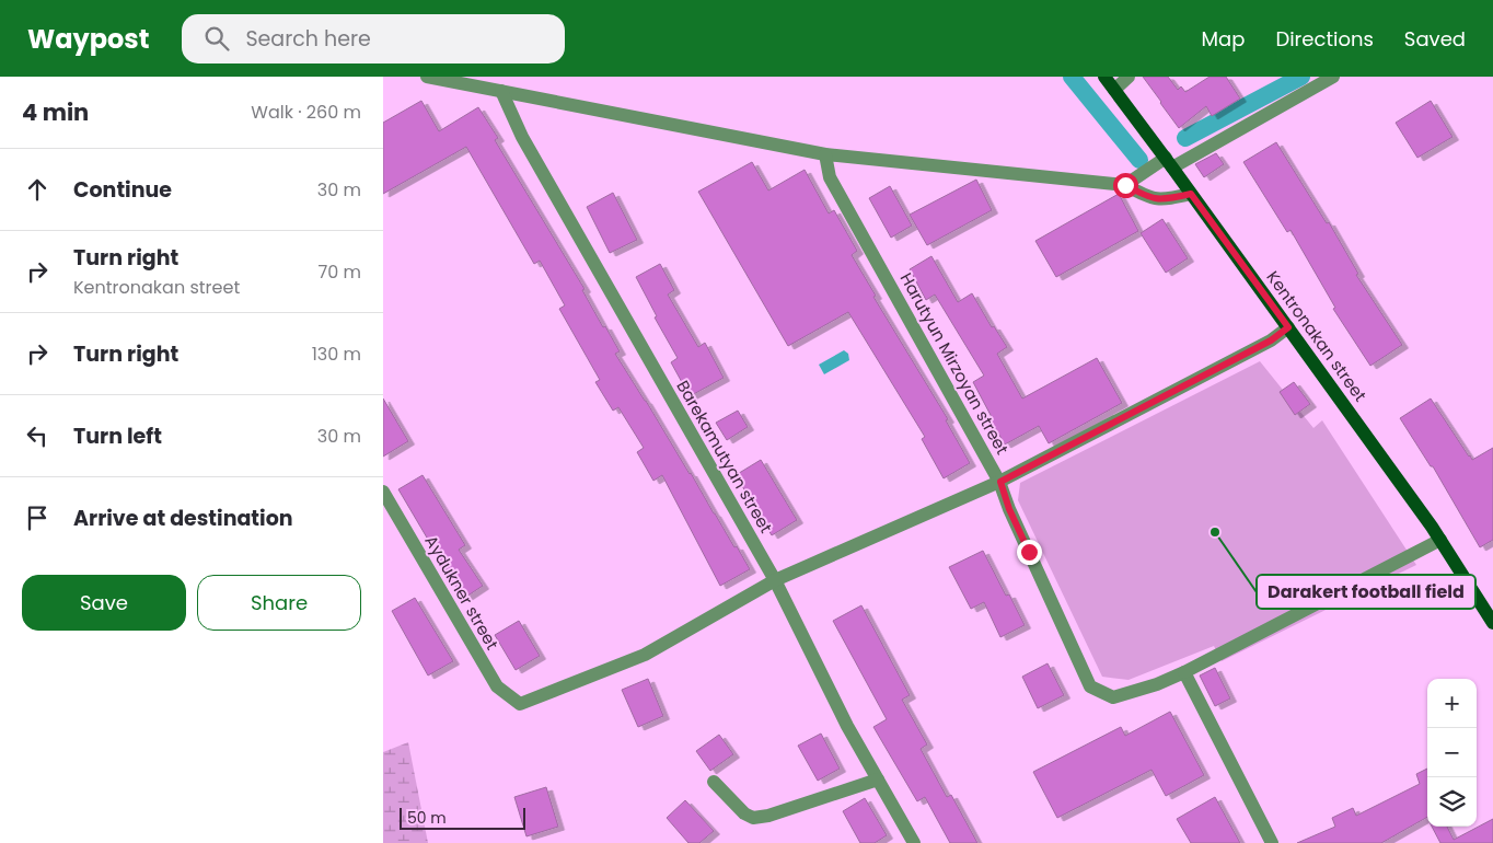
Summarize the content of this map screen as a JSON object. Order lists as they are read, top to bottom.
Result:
{
  "streets": {
    "main road": ["Kentronakan street"],
    "street": ["Harutyun Mirzoyan street", "Barekamutyan street", "Aydukner street"]
  },
  "crossings": [
    ["Kentronakan street", "Harutyun Mirzoyan street"],
    ["Barekamutyan street", "Aydukner street"]
  ],
  "places": ["Darakert football field"],
  "scale_bar": "50 m",
  "page": {
    "header": "Waypost",
    "search": "Search here",
    "nav": ["Map", "Directions", "Saved"],
    "heading": ["4 min", "Walk · 260 m"],
    "list": [
      ["Continue", "30 m"],
      ["Turn right", "Kentronakan street", "70 m"],
      ["Turn right", "130 m"],
      ["Turn left", "30 m"],
      "Arrive at destination"
    ],
    "buttons": ["Save", "Share"],
    "map_buttons": ["+", "−"],
    "scale": "50 m"
  }
}
